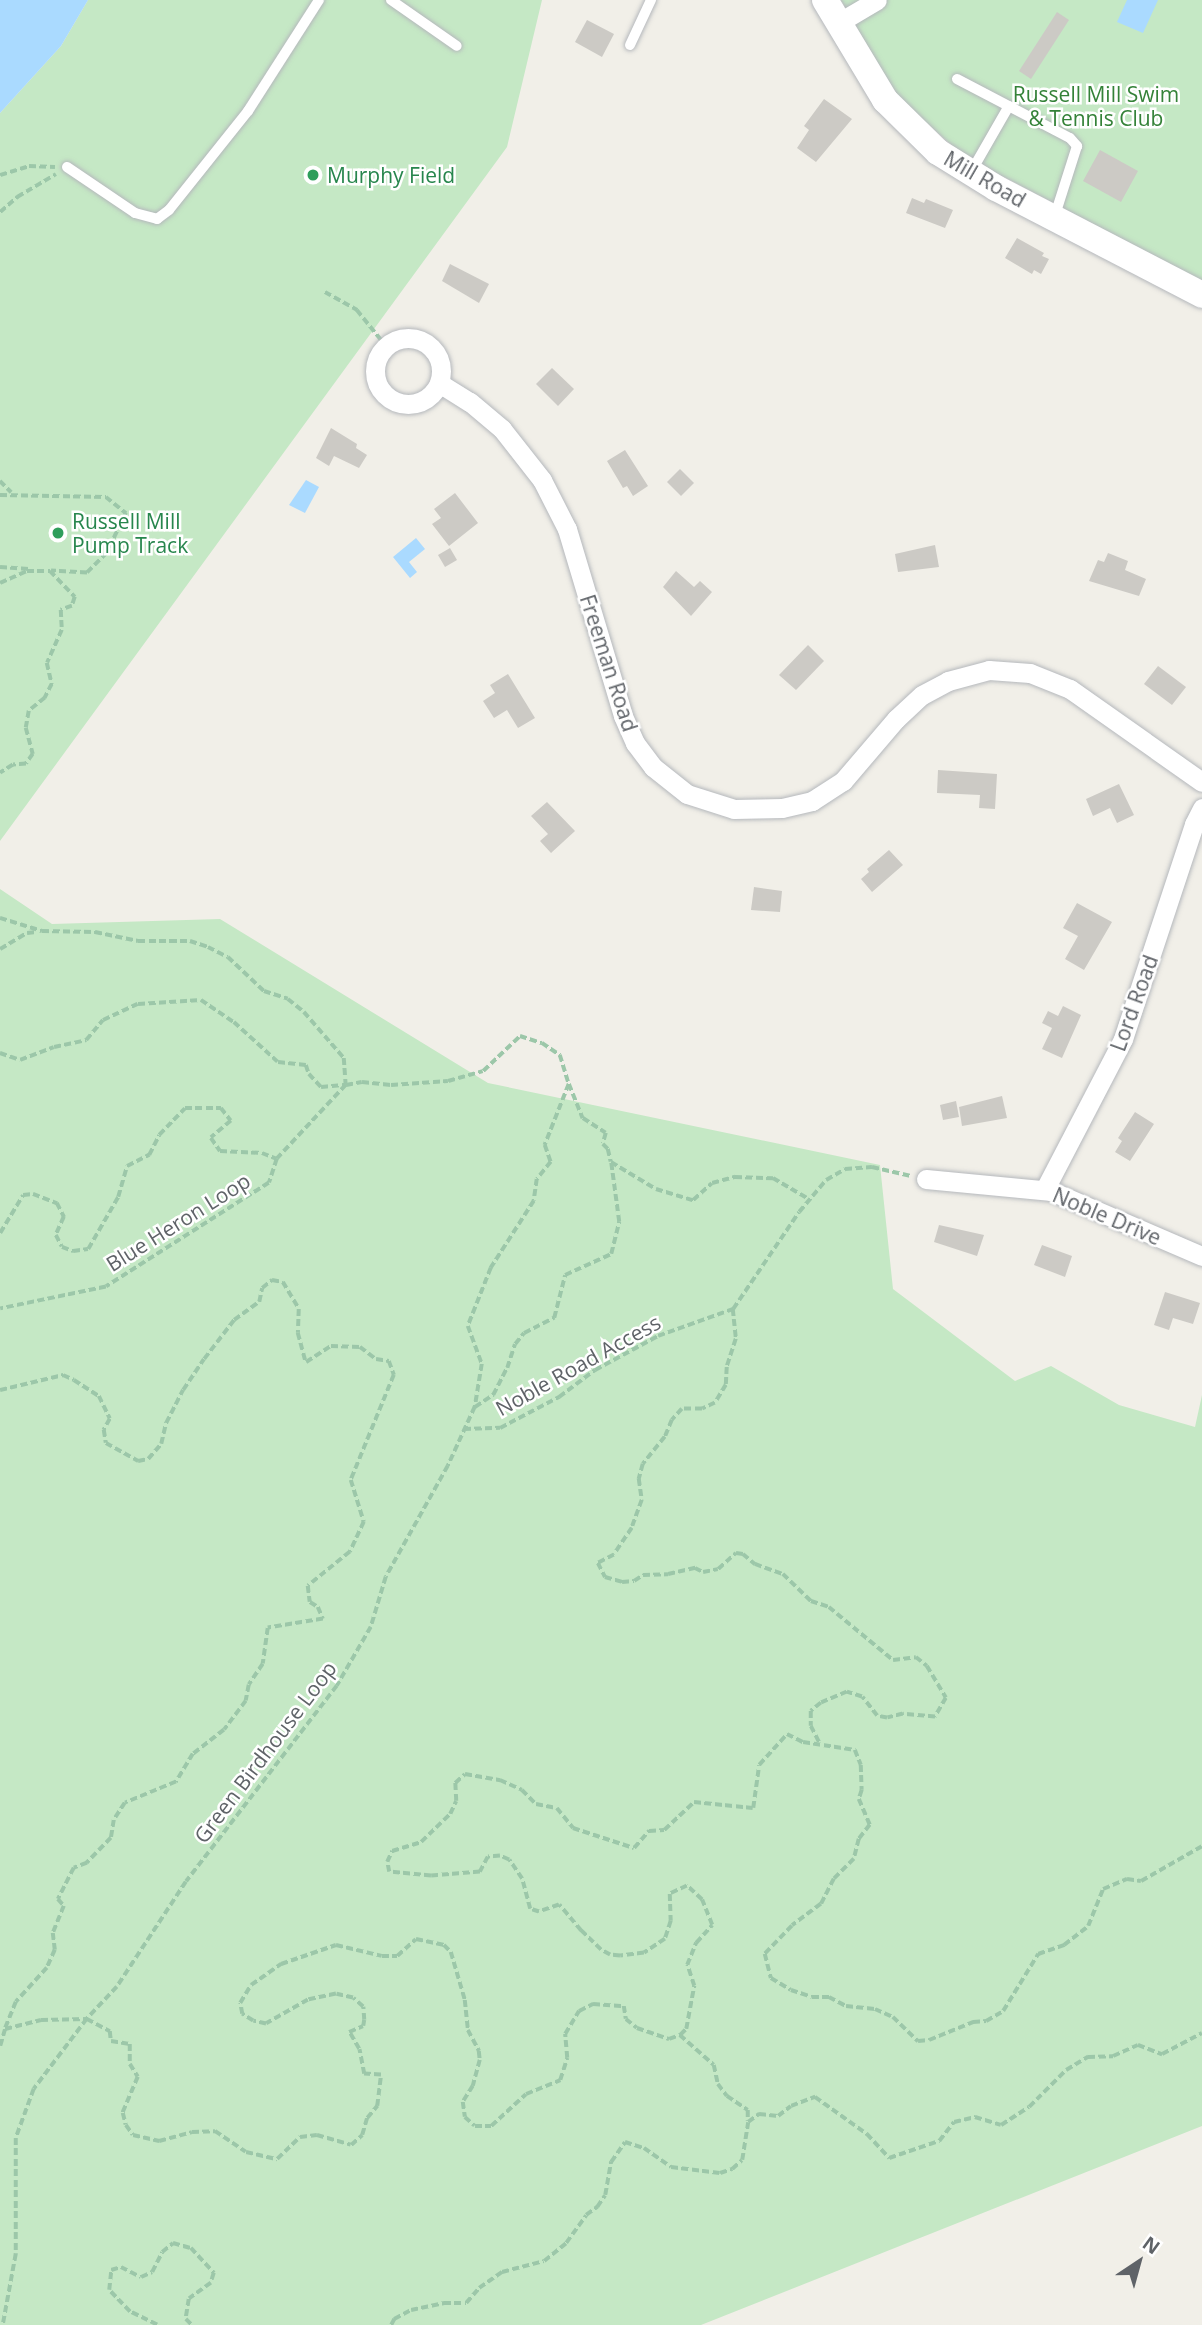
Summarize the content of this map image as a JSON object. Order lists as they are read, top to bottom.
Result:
{
  "streets": {
    "main road": ["Mill Road"],
    "street": ["Freeman Road", "Lord Road", "Noble Drive"],
    "path": ["Blue Heron Loop", "Noble Road Access", "Green Birdhouse Loop"]
  },
  "crossings": [
    ["Lord Road", "Noble Drive"],
    ["Noble Road Access", "Green Birdhouse Loop"]
  ],
  "parks": ["Russell Mill Swim & Tennis Club"],
  "places": ["Murphy Field", "Russell Mill Pump Track"],
  "north": "top right"
}
